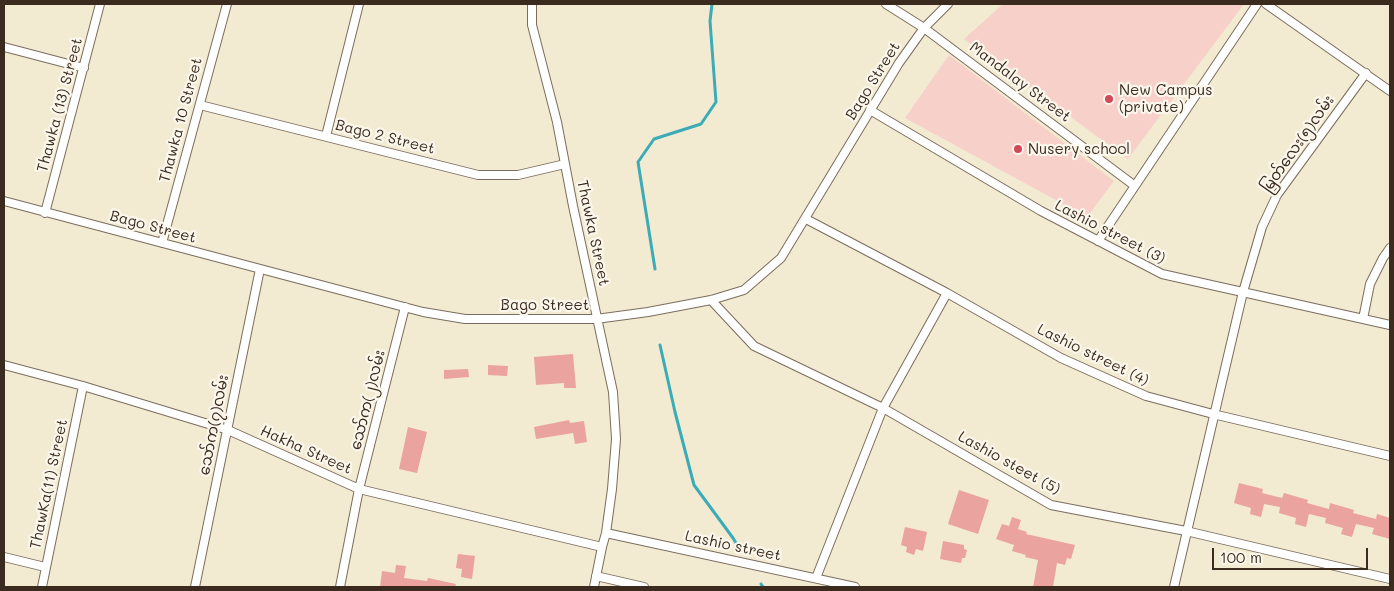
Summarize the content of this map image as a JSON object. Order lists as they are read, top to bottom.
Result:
{
  "streets": {
    "street": [
      "Bago Street",
      "Mandalay Street",
      "Thawka (13) Street",
      "Thawka 10 Street",
      "Bago 2 Street",
      "မြတ်လေး(၅)လမ်း",
      "Lashio street (3)",
      "Thawka Street",
      "Lashio street (4)",
      "သော်က(၂)လမ်း",
      "သော်က(၇)လမ်း",
      "Hakha Street",
      "Lashio steet (5)",
      "ThawKa(11) Street",
      "Lashio street"
    ]
  },
  "crossings": [
    ["Bago Street", "Mandalay Street"],
    ["Bago Street", "Thawka (13) Street"],
    ["Bago Street", "Thawka 10 Street"],
    ["Bago Street", "Lashio street (3)"],
    ["Bago Street", "Thawka Street"],
    ["Bago Street", "Lashio street (4)"],
    ["Bago Street", "သော်က(၂)လမ်း"],
    ["Bago Street", "သော်က(၇)လမ်း"],
    ["Bago Street", "Lashio steet (5)"],
    ["Thawka 10 Street", "Bago 2 Street"],
    ["Bago 2 Street", "Thawka Street"],
    ["မြတ်လေး(၅)လမ်း", "Lashio street (3)"],
    ["မြတ်လေး(၅)လမ်း", "Lashio street (4)"],
    ["မြတ်လေး(၅)လမ်း", "Lashio steet (5)"],
    ["Thawka Street", "Hakha Street"],
    ["Thawka Street", "Lashio street"],
    ["သော်က(၂)လမ်း", "Hakha Street"],
    ["သော်က(၇)လမ်း", "Hakha Street"],
    ["Hakha Street", "ThawKa(11) Street"]
  ],
  "places": ["New Campus (private)", "Nusery school"],
  "scale_bar": "100 m"
}
